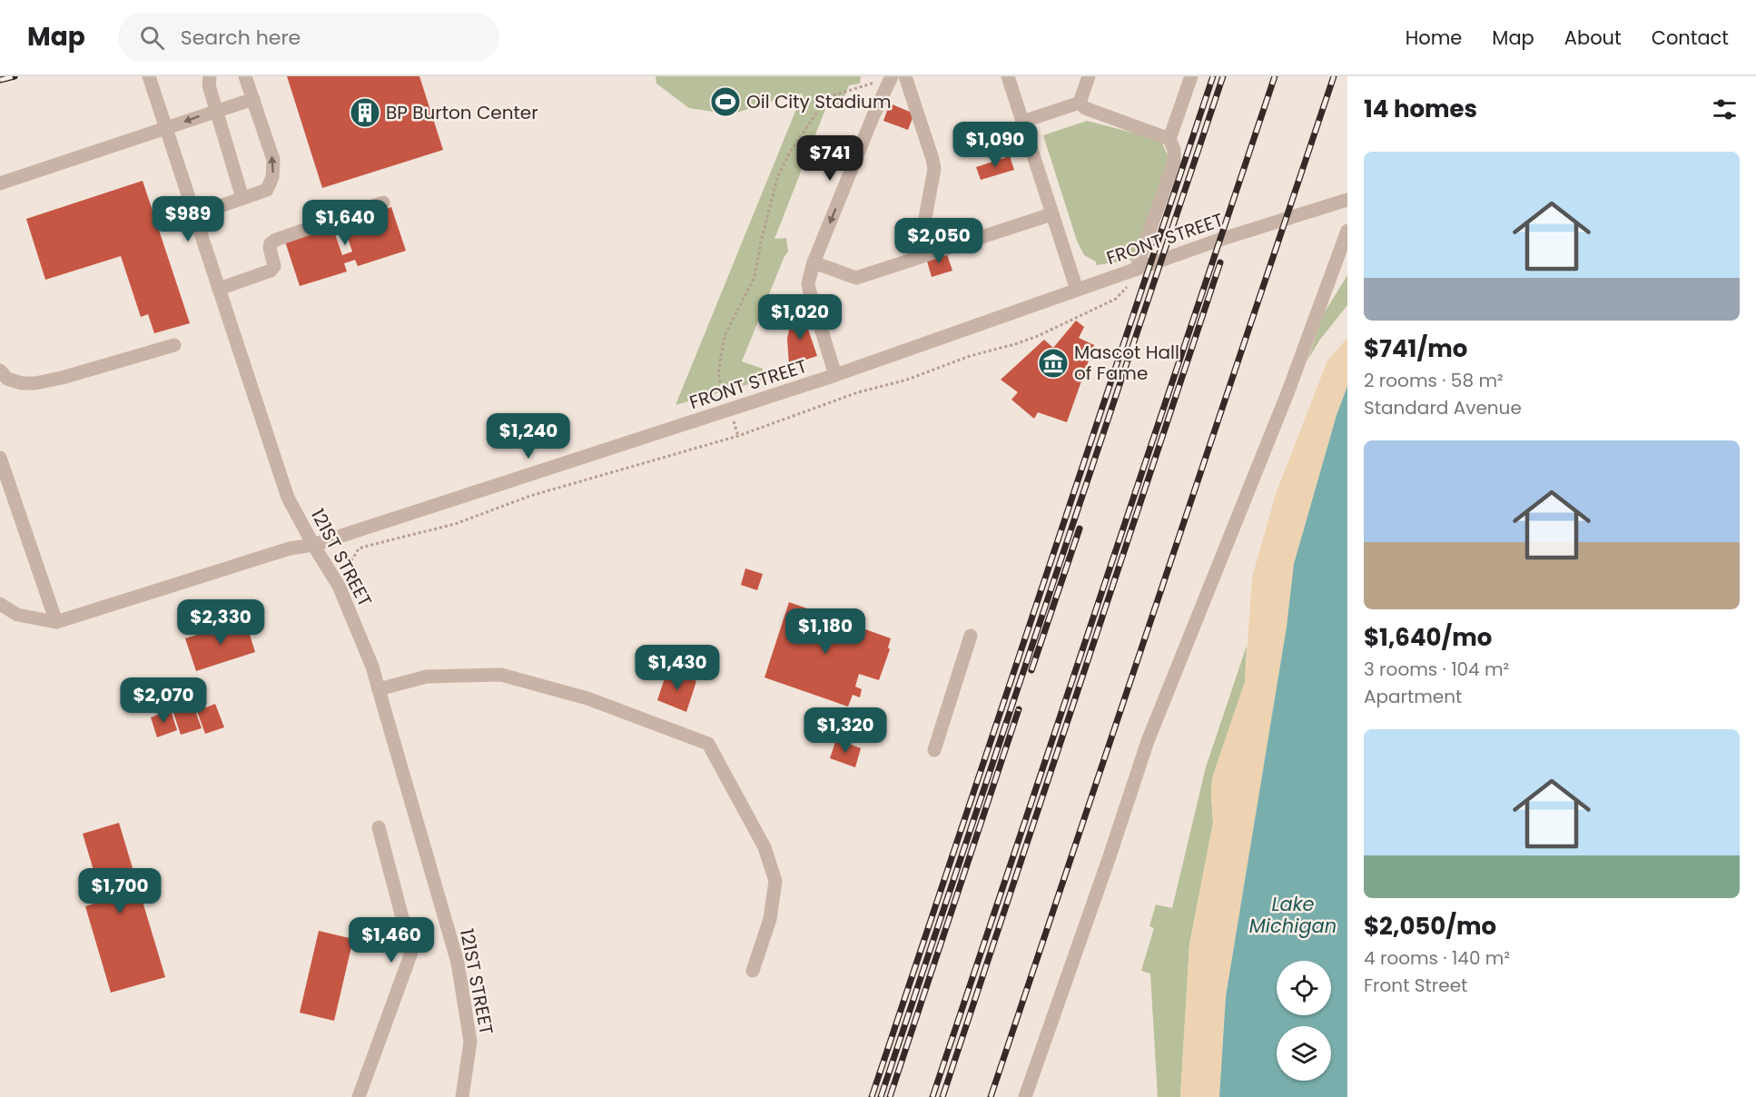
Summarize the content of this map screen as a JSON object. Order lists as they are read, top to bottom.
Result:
{
  "streets": {
    "street": ["FRONT STREET", "121ST STREET"]
  },
  "crossings": [
    ["FRONT STREET", "121ST STREET"]
  ],
  "water": ["Lake Michigan"],
  "places": {
    "sports": ["Oil City Stadium"],
    "building": ["BP Burton Center"],
    "museum": ["Mascot Hall of Fame"]
  },
  "page": {
    "header": "Map",
    "search": "Search here",
    "nav": [
      "Home",
      "Map",
      "About",
      "Contact"
    ],
    "heading": "14 homes",
    "price": [
      "$1,090",
      "$741",
      "$989",
      "$1,640",
      "$2,050",
      "$1,020",
      "$1,240",
      "$2,330",
      "$1,180",
      "$1,430",
      "$2,070",
      "$1,320",
      "$1,700",
      "$1,460"
    ],
    "list": [
      {
        "name": "$741/mo",
        "note": "2 rooms · 58 m² · Standard Avenue"
      },
      {
        "name": "$1,640/mo",
        "note": "3 rooms · 104 m² · Apartment"
      },
      {
        "name": "$2,050/mo",
        "note": "4 rooms · 140 m² · Front Street"
      }
    ]
  }
}
